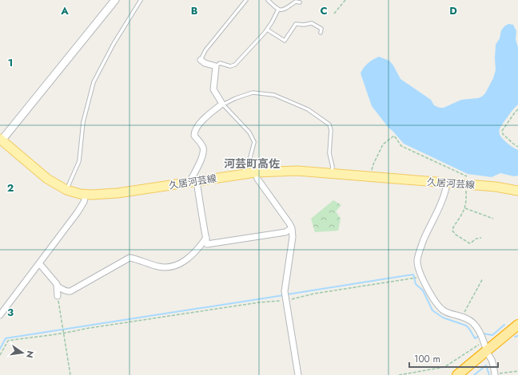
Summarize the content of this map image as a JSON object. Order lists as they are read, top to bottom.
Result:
{
  "streets": {
    "main road": ["久居河芸線"]
  },
  "districts": ["河芸町高佐"],
  "scale_bar": "100 m",
  "north": "right",
  "grid": {
    "columns": [
      "A",
      "B",
      "C",
      "D"
    ],
    "rows": ["1", "2", "3"]
  }
}
